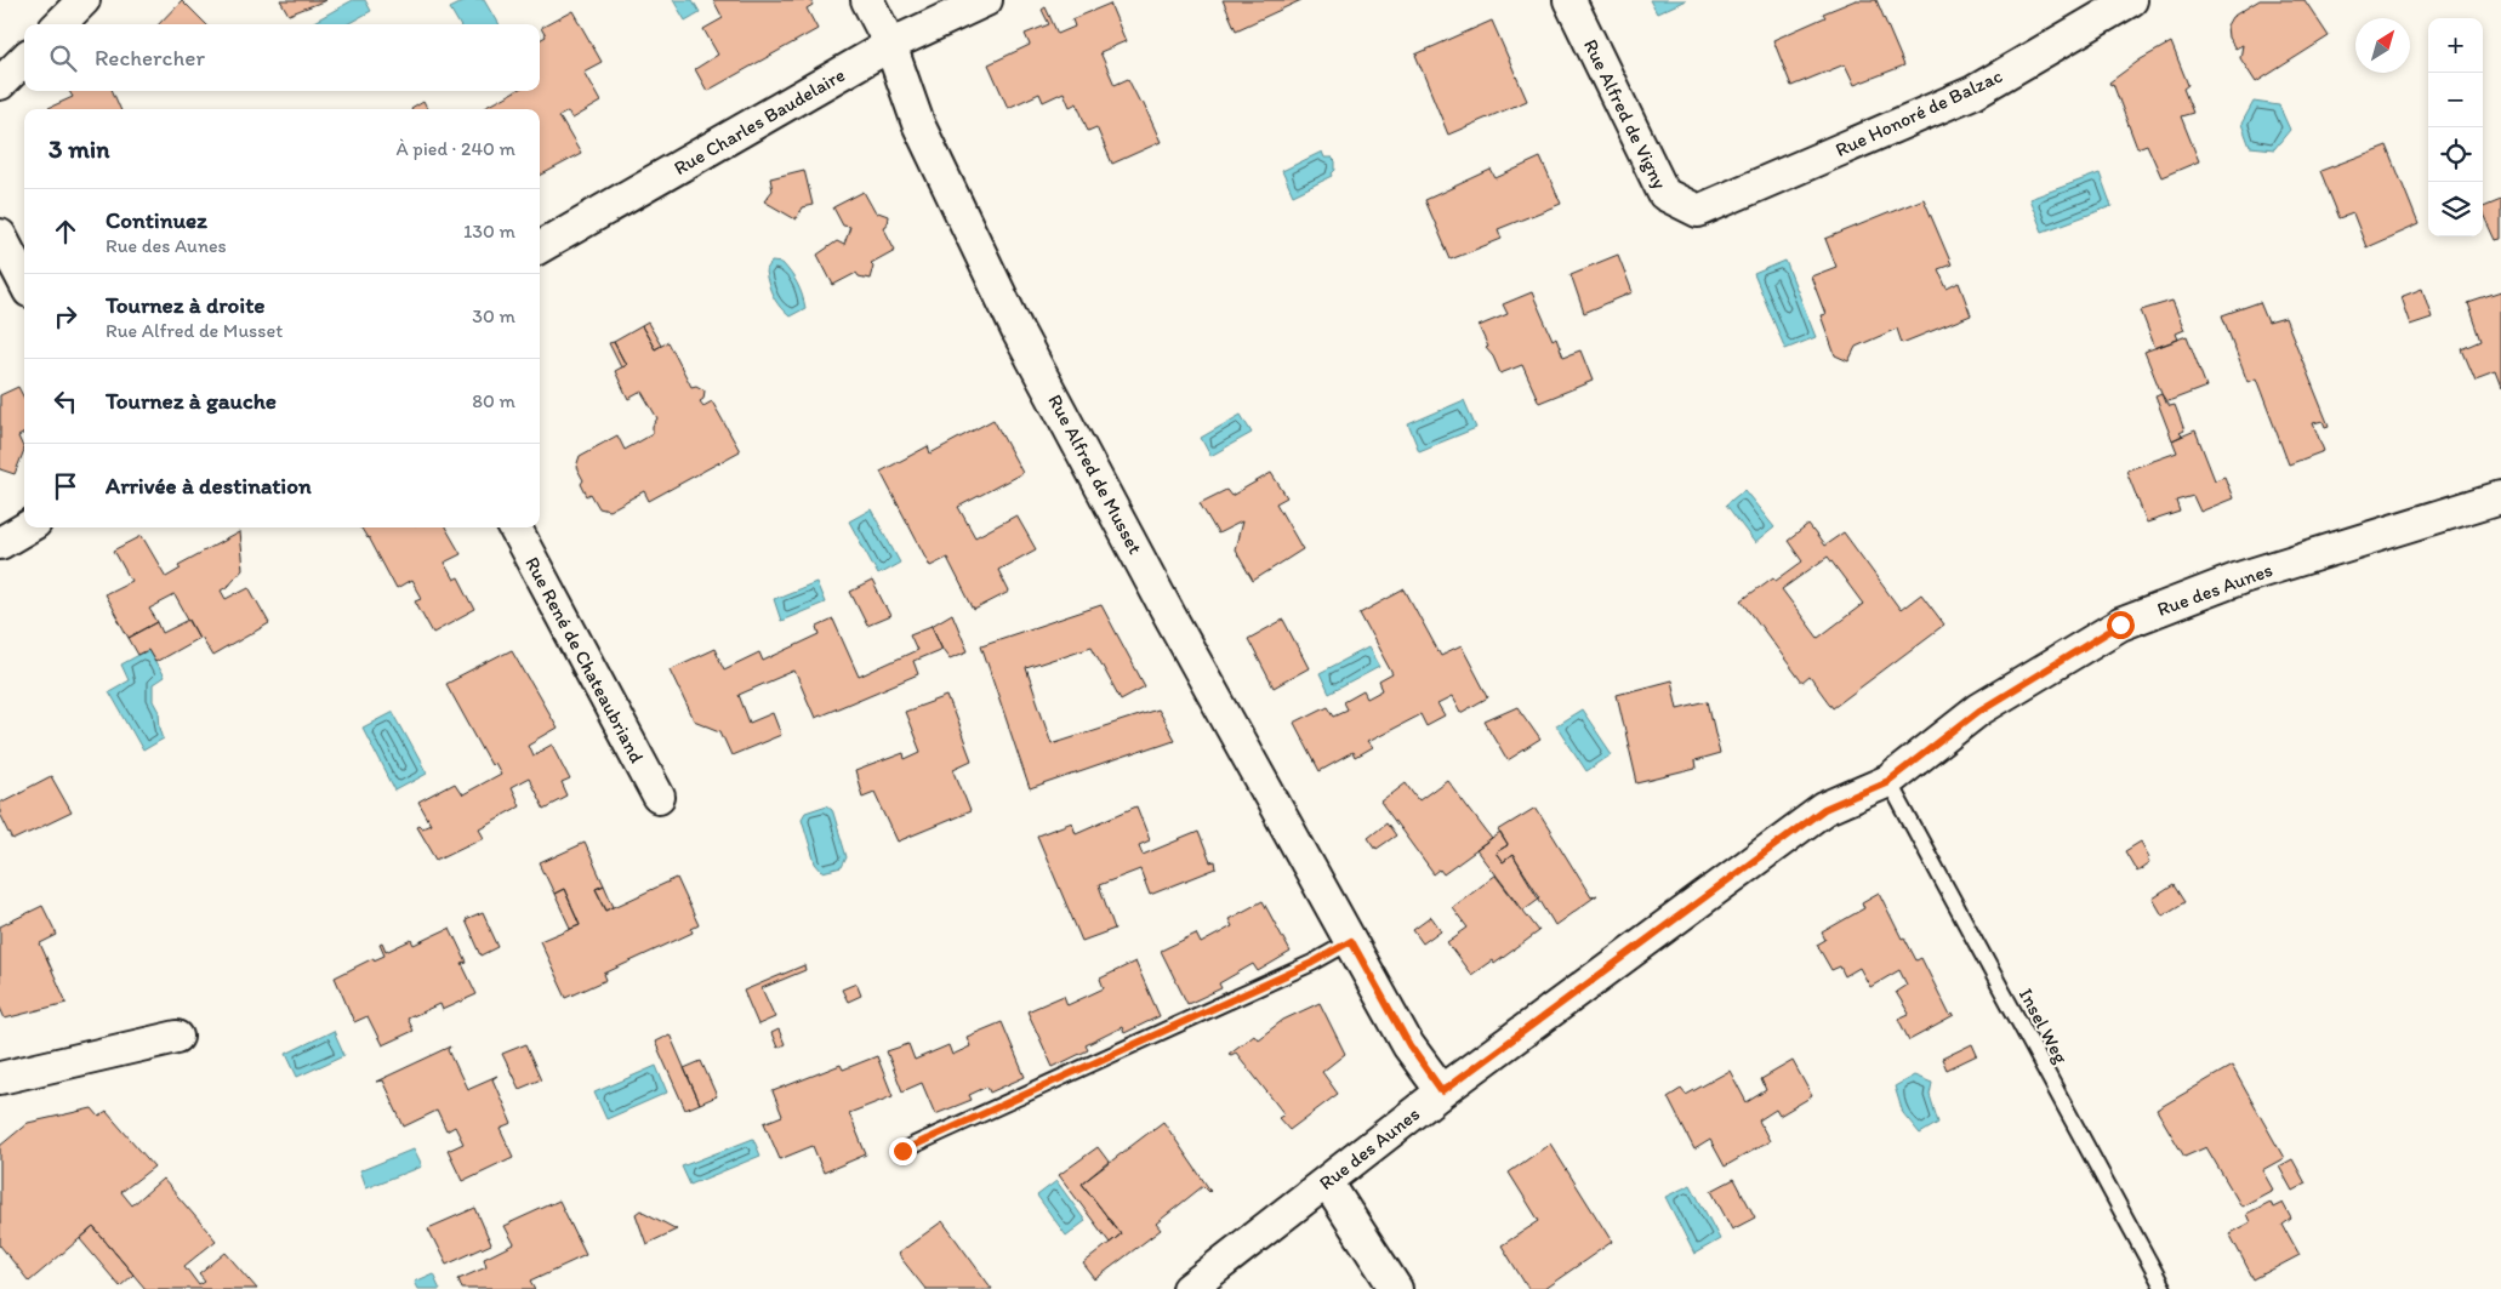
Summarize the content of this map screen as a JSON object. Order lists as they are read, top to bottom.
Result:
{
  "streets": {
    "street": [
      "Rue Honoré de Balzac",
      "Rue Alfred de Vigny",
      "Rue Charles Baudelaire",
      "Rue Alfred de Musset",
      "Rue des Aunes",
      "Rue René de Chateaubriand"
    ],
    "lane": ["Insel Weg"]
  },
  "crossings": [
    ["Rue Honoré de Balzac", "Rue Alfred de Vigny"],
    ["Rue Charles Baudelaire", "Rue Alfred de Musset"],
    ["Rue Alfred de Musset", "Rue des Aunes"],
    ["Rue des Aunes", "Insel Weg"]
  ],
  "north": "top right",
  "page": {
    "map_buttons": ["+", "−"],
    "search": "Rechercher",
    "heading": ["3 min", "À pied · 240 m"],
    "list": [
      ["Continuez", "Rue des Aunes", "130 m"],
      ["Tournez à droite", "Rue Alfred de Musset", "30 m"],
      ["Tournez à gauche", "80 m"],
      "Arrivée à destination"
    ]
  }
}
